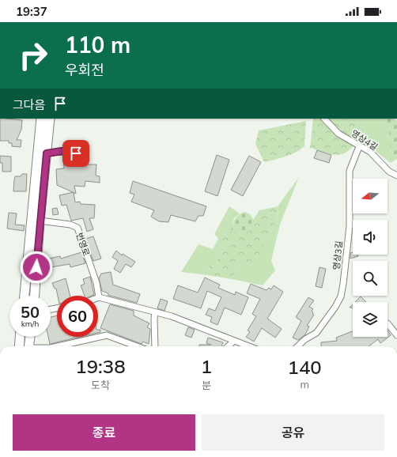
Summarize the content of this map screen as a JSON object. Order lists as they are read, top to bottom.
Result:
{
  "streets": {
    "street": ["영상4길", "번영로", "영상3길"]
  },
  "crossings": [
    ["영상4길", "영상3길"]
  ],
  "north": "left",
  "page": {
    "status": "19:37",
    "turn": ["110 m", "우회전"],
    "then": "그다음",
    "speed": "50 km/h",
    "limit": "60",
    "eta": [
      "19:38",
      "도착",
      "1",
      "분",
      "140",
      "m"
    ],
    "buttons": ["종료", "공유"]
  }
}
